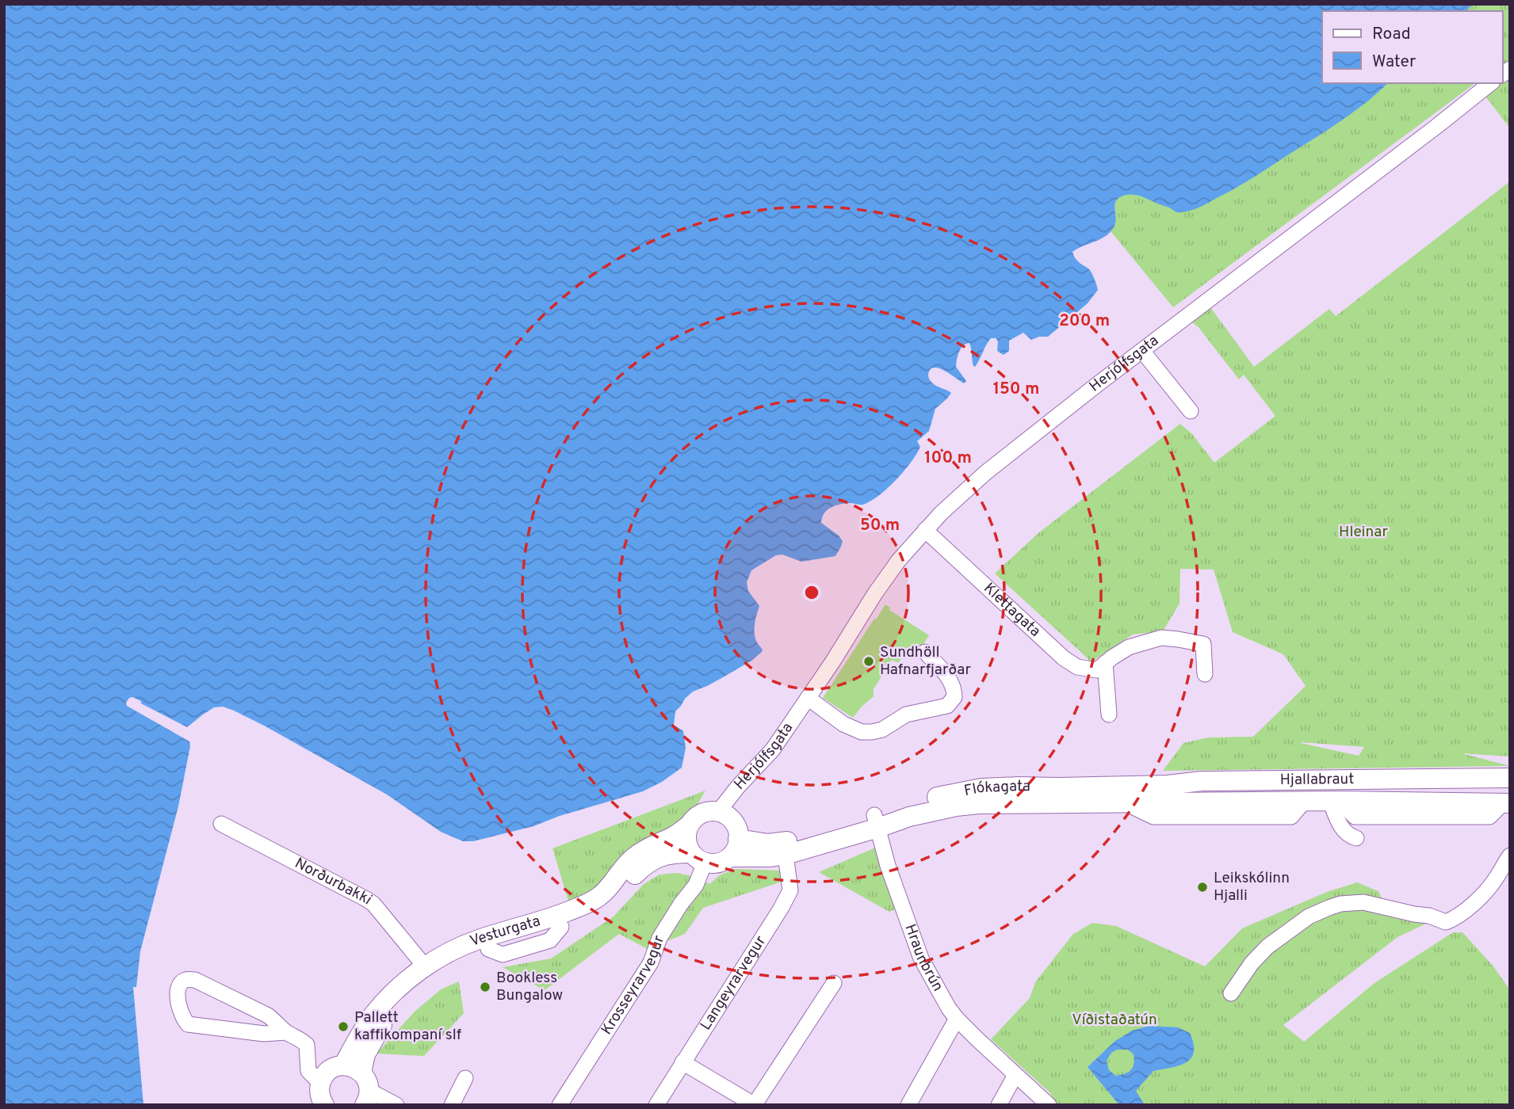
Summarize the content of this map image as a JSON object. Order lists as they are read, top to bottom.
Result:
{
  "streets": {
    "main road": ["Hjallabraut", "Flókagata", "Vesturgata"],
    "street": [
      "Herjólfsgata",
      "Klettagata",
      "Norðurbakki",
      "Hraunbrún",
      "Langeyrarvegur",
      "Krosseyrarvegur"
    ]
  },
  "crossings": [
    ["Herjólfsgata", "Klettagata"],
    ["Herjólfsgata", "Vesturgata"],
    ["Herjólfsgata", "Krosseyrarvegur"],
    ["Hjallabraut", "Flókagata"],
    ["Flókagata", "Hraunbrún"],
    ["Norðurbakki", "Vesturgata"],
    ["Vesturgata", "Krosseyrarvegur"]
  ],
  "parks": ["Hleinar", "Víðistaðatún"],
  "places": [
    "Sundhöll Hafnarfjarðar",
    "Leikskólinn Hjalli",
    "Bookless Bungalow",
    "Pallett kaffikompaní slf"
  ],
  "legend": ["Road", "Water"],
  "rings": [
    "200 m",
    "150 m",
    "100 m",
    "50 m"
  ]
}
